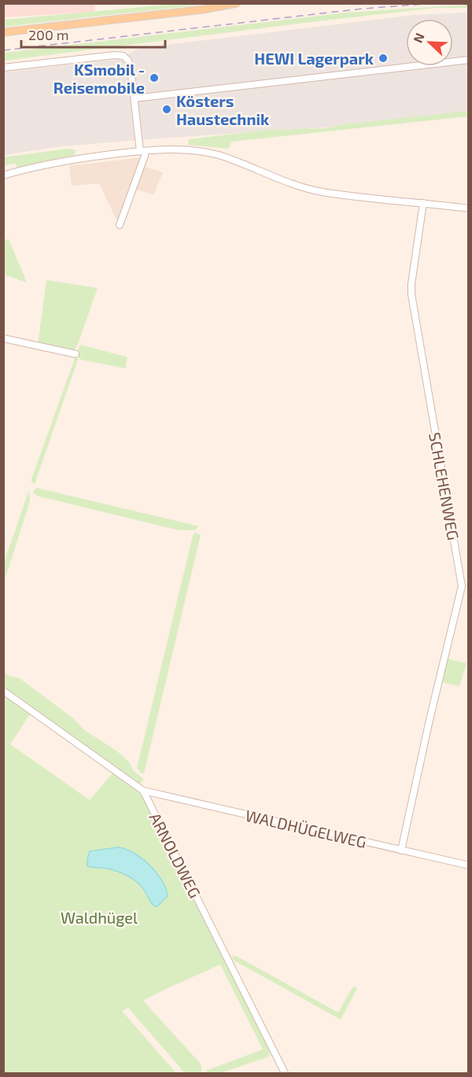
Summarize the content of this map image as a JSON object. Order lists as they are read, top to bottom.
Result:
{
  "streets": {
    "street": ["SCHLEHENWEG", "WALDHÜGELWEG", "ARNOLDWEG"]
  },
  "crossings": [
    ["SCHLEHENWEG", "WALDHÜGELWEG"],
    ["WALDHÜGELWEG", "ARNOLDWEG"]
  ],
  "parks": ["Waldhügel"],
  "places": ["HEWI Lagerpark", "KSmobil - Reisemobile", "Kösters Haustechnik"],
  "scale_bar": "200 m",
  "north": "top left"
}
